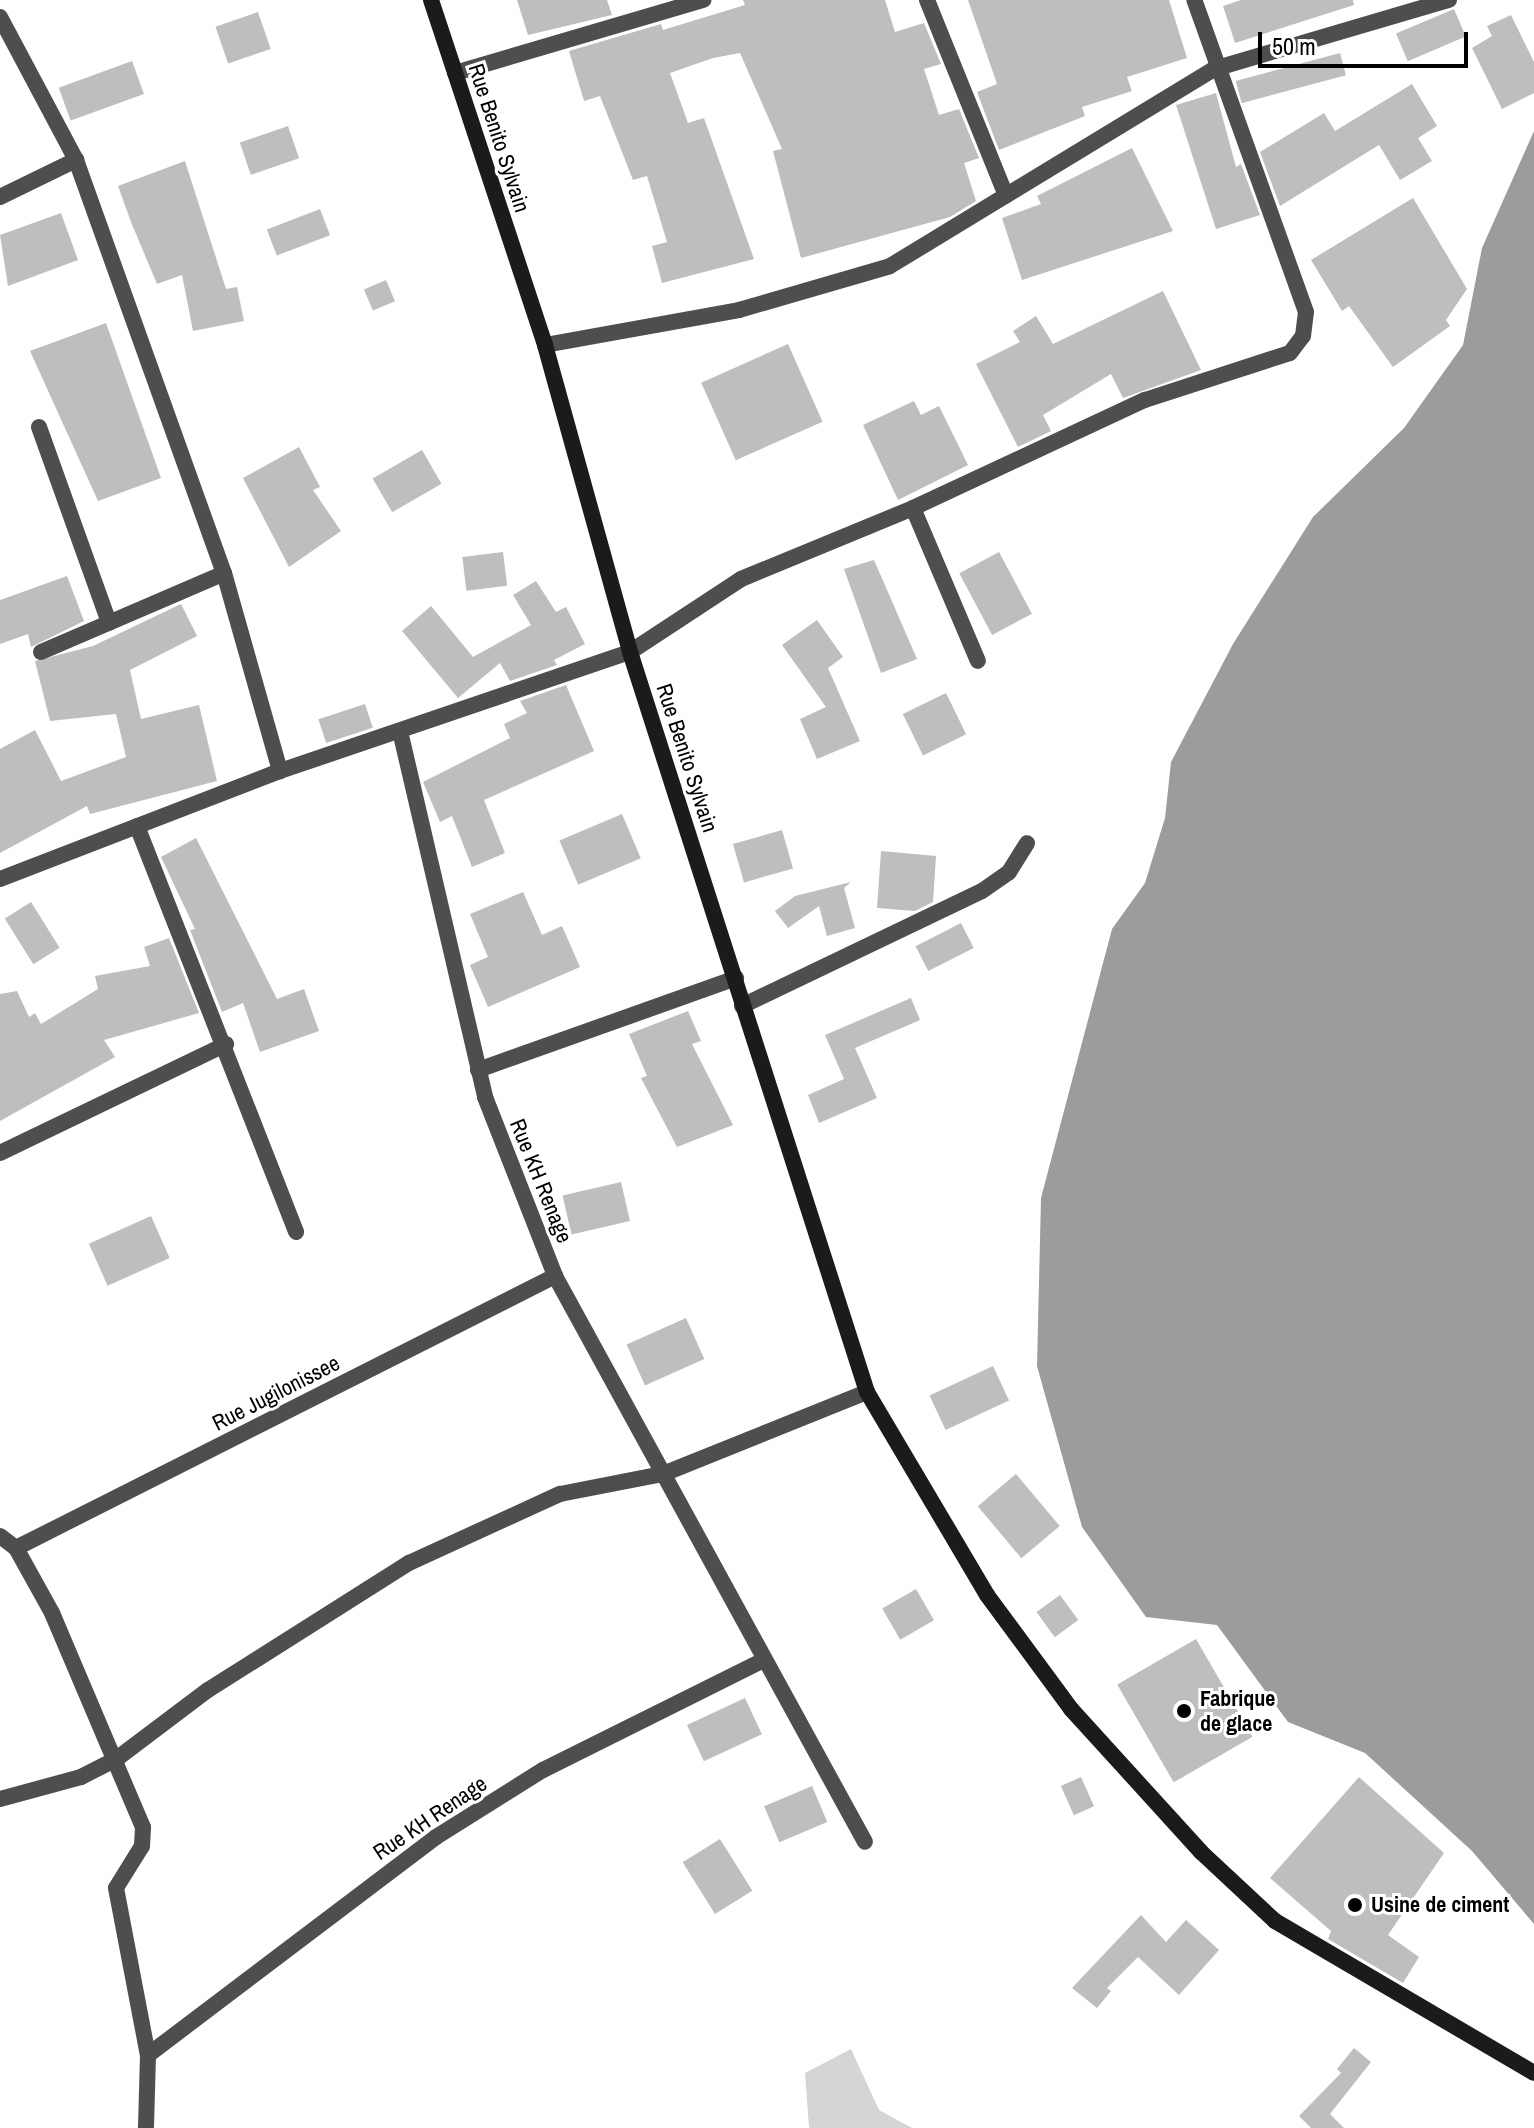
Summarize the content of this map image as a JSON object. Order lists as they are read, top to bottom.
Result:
{
  "streets": {
    "main road": ["Rue Benito Sylvain"],
    "street": ["Rue KH Renage", "Rue Jugilonissee"]
  },
  "crossings": [
    ["Rue KH Renage", "Rue Jugilonissee"]
  ],
  "places": ["Fabrique de glace", "Usine de ciment"],
  "scale_bar": "50 m"
}
